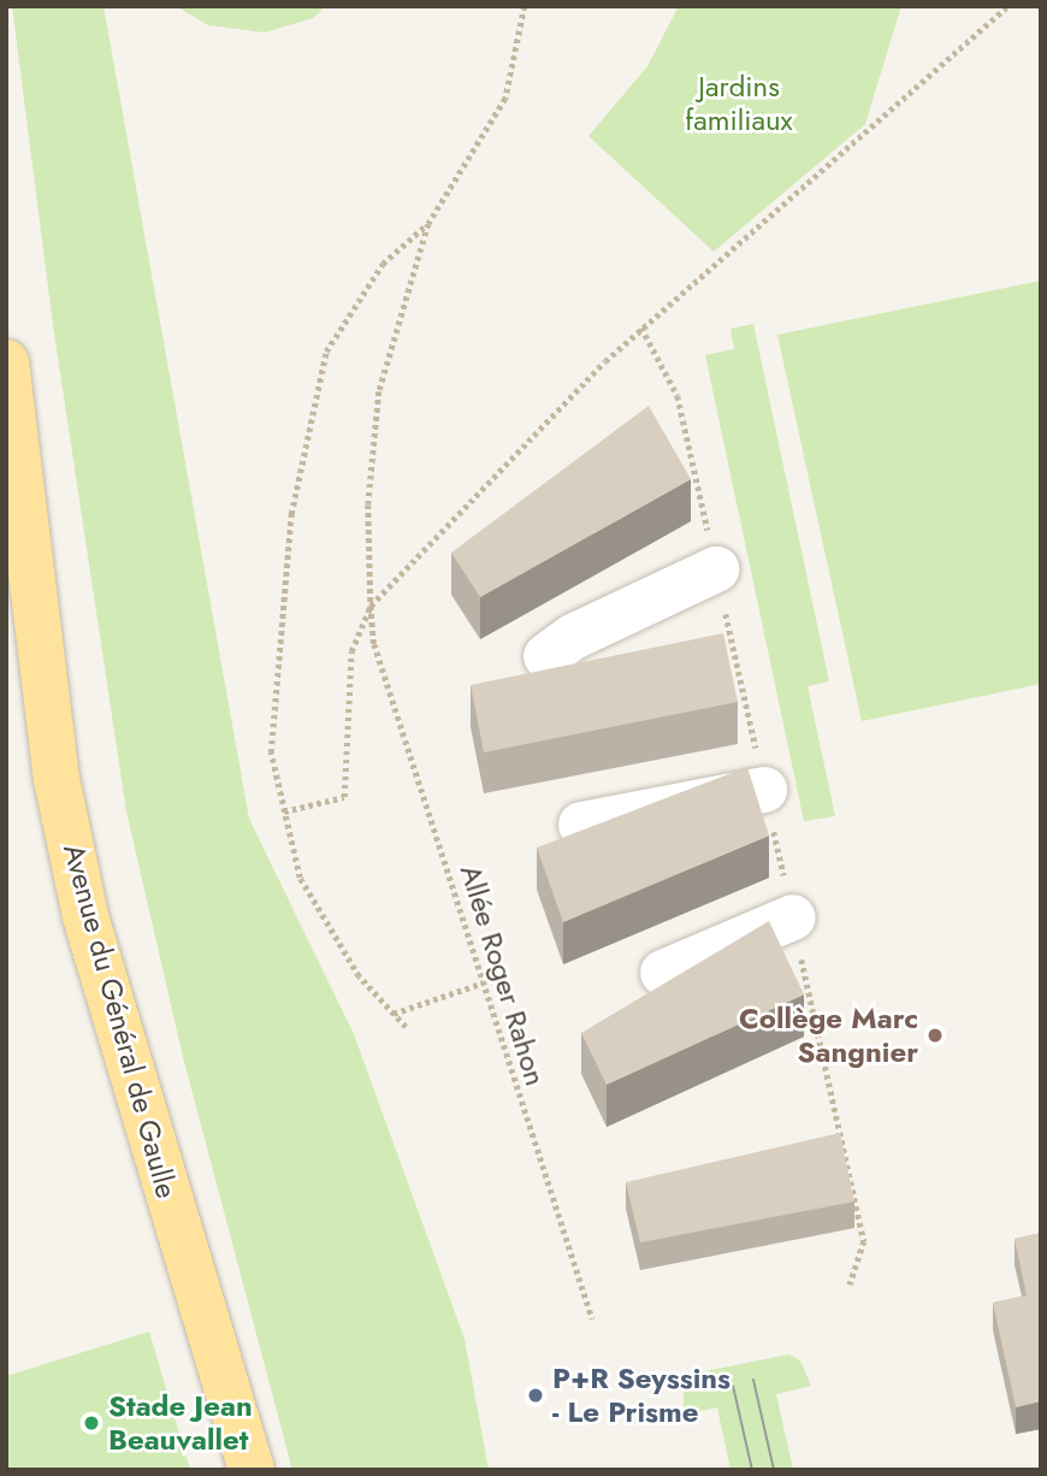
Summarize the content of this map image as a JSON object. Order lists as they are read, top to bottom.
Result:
{
  "streets": {
    "main road": ["Avenue du Général de Gaulle"],
    "path": ["Allée Roger Rahon"]
  },
  "parks": ["Jardins familiaux"],
  "places": ["Collège Marc Sangnier", "P+R Seyssins - Le Prisme", "Stade Jean Beauvallet"]
}
